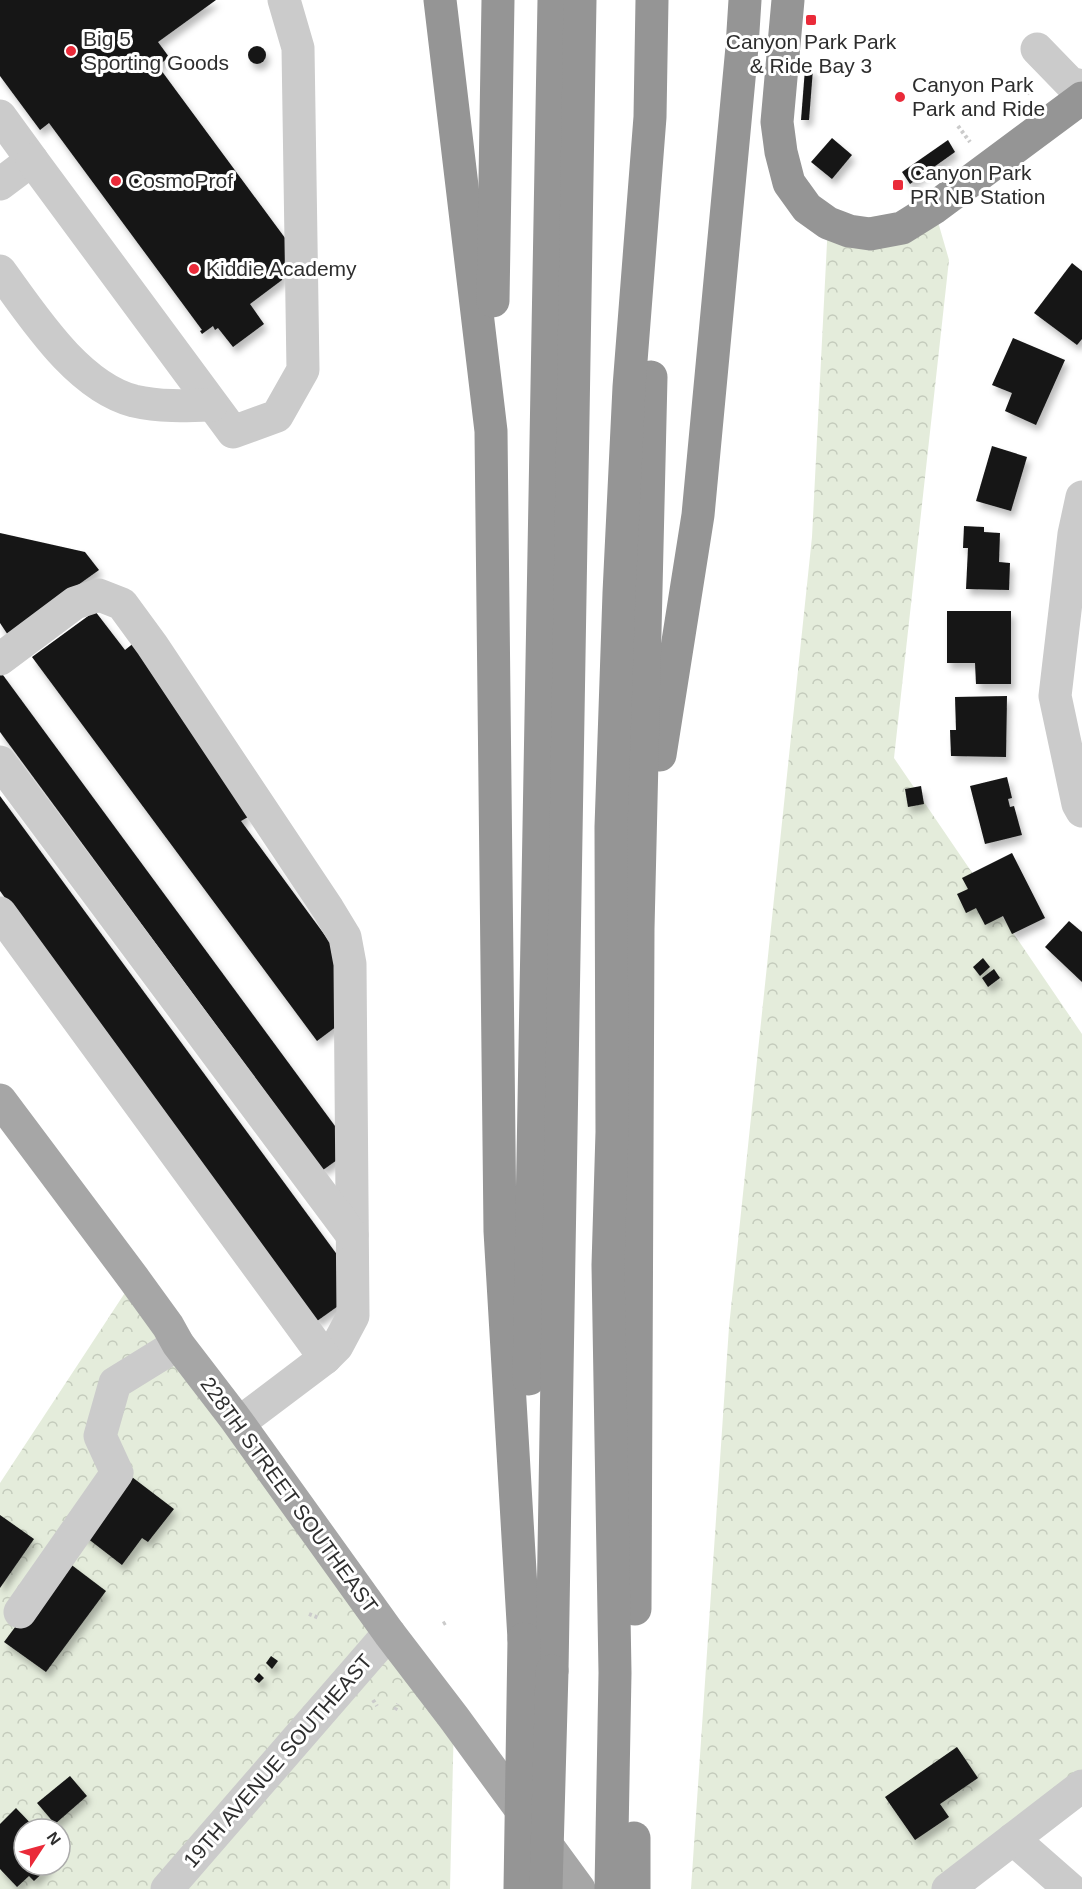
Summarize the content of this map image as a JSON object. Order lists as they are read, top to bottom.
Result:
{
  "streets": {
    "main road": ["228TH STREET SOUTHEAST"],
    "street": ["19TH AVENUE SOUTHEAST"]
  },
  "crossings": [
    ["228TH STREET SOUTHEAST", "19TH AVENUE SOUTHEAST"]
  ],
  "places": {
    "transit": ["Canyon Park Park & Ride Bay 3", "Canyon Park PR NB Station"],
    "other": [
      "Big 5 Sporting Goods",
      "Canyon Park Park and Ride",
      "CosmoProf",
      "Kiddie Academy"
    ]
  },
  "north": "top right"
}
